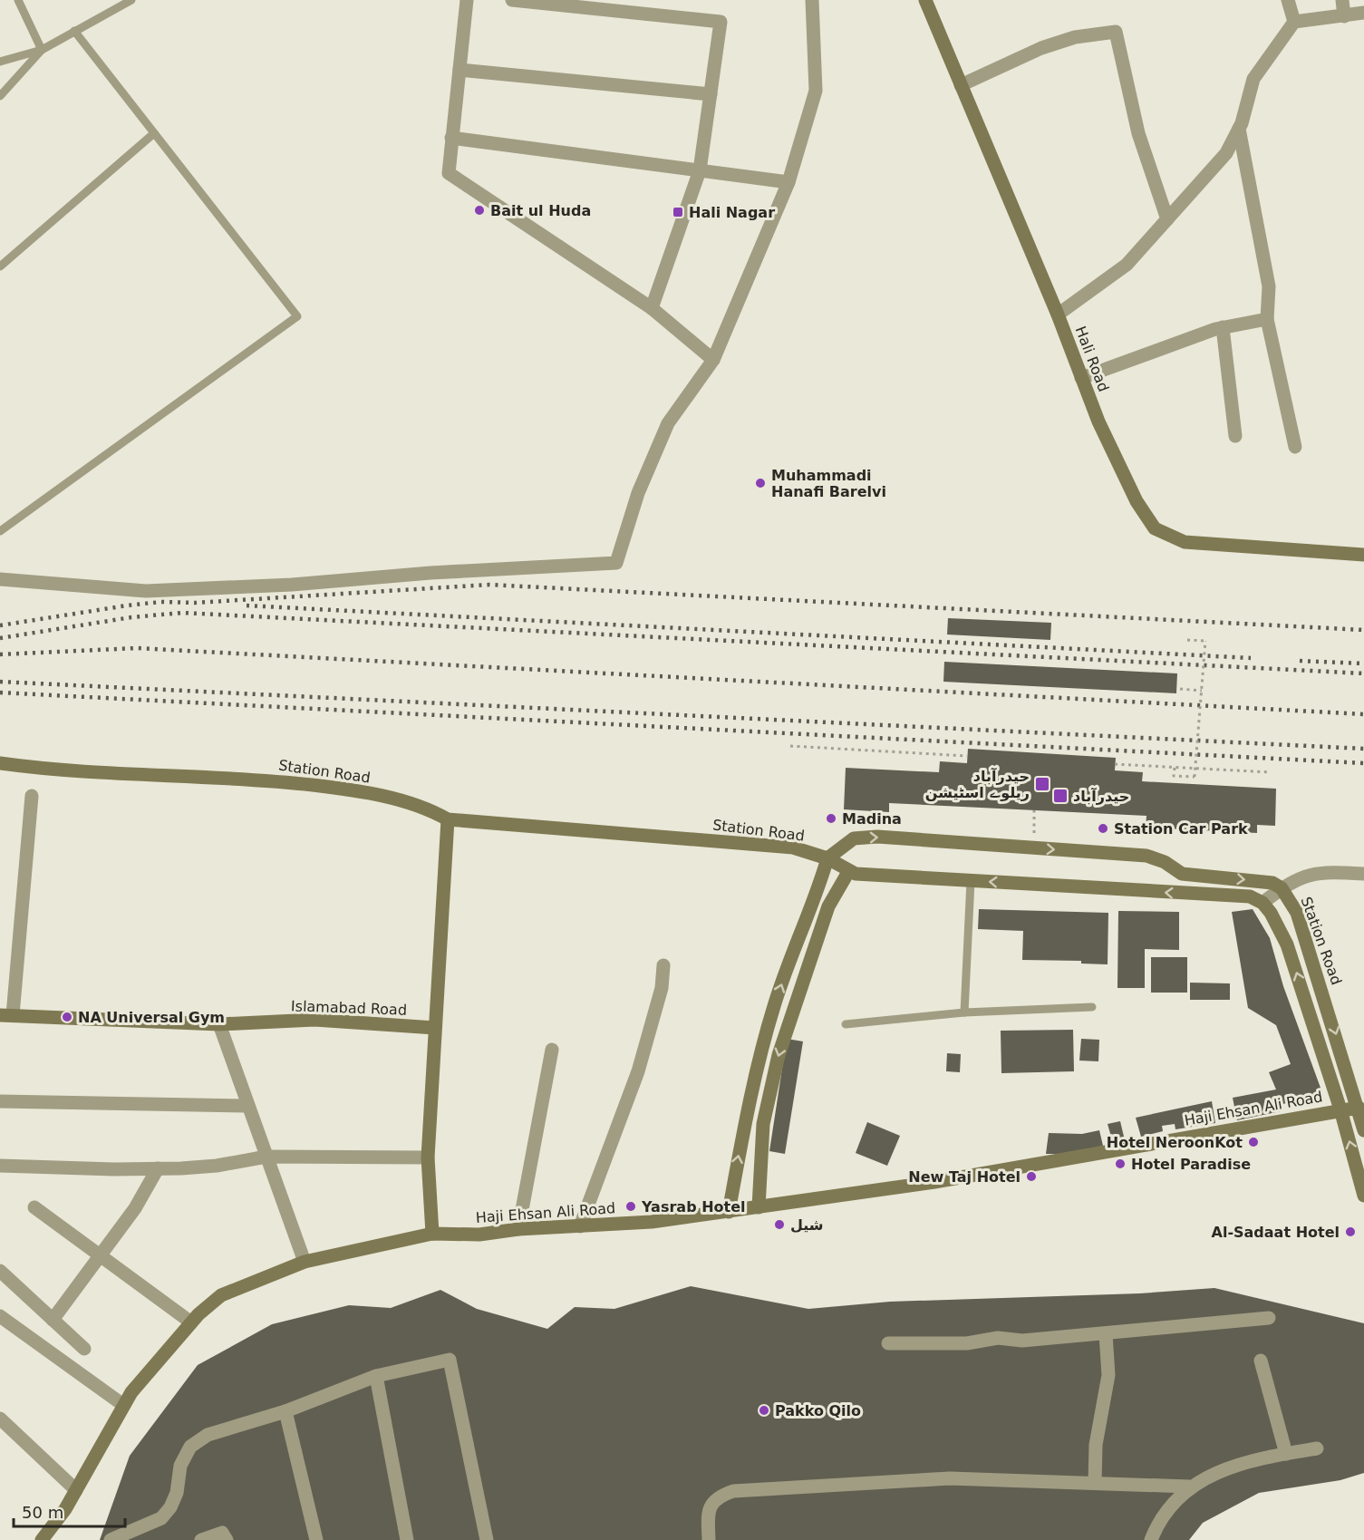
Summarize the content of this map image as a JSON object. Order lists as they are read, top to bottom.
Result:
{
  "streets": {
    "street": [
      "Hali Road",
      "Station Road",
      "Islamabad Road",
      "Haji Ehsan Ali Road"
    ]
  },
  "crossings": [
    ["Station Road", "Haji Ehsan Ali Road"]
  ],
  "places": {
    "other": [
      "Bait ul Huda",
      "Muhammadi Hanafi Barelvi",
      "Madina",
      "Station Car Park",
      "NA Universal Gym",
      "Hotel NeroonKot",
      "Hotel Paradise",
      "New Taj Hotel",
      "Yasrab Hotel",
      "شیل",
      "Al-Sadaat Hotel",
      "Pakko Qilo"
    ],
    "transit": ["Hali Nagar", "حیدرآباد ریلوے اسٹیشن", "حیدرآباد"]
  },
  "scale_bar": "50 m"
}
